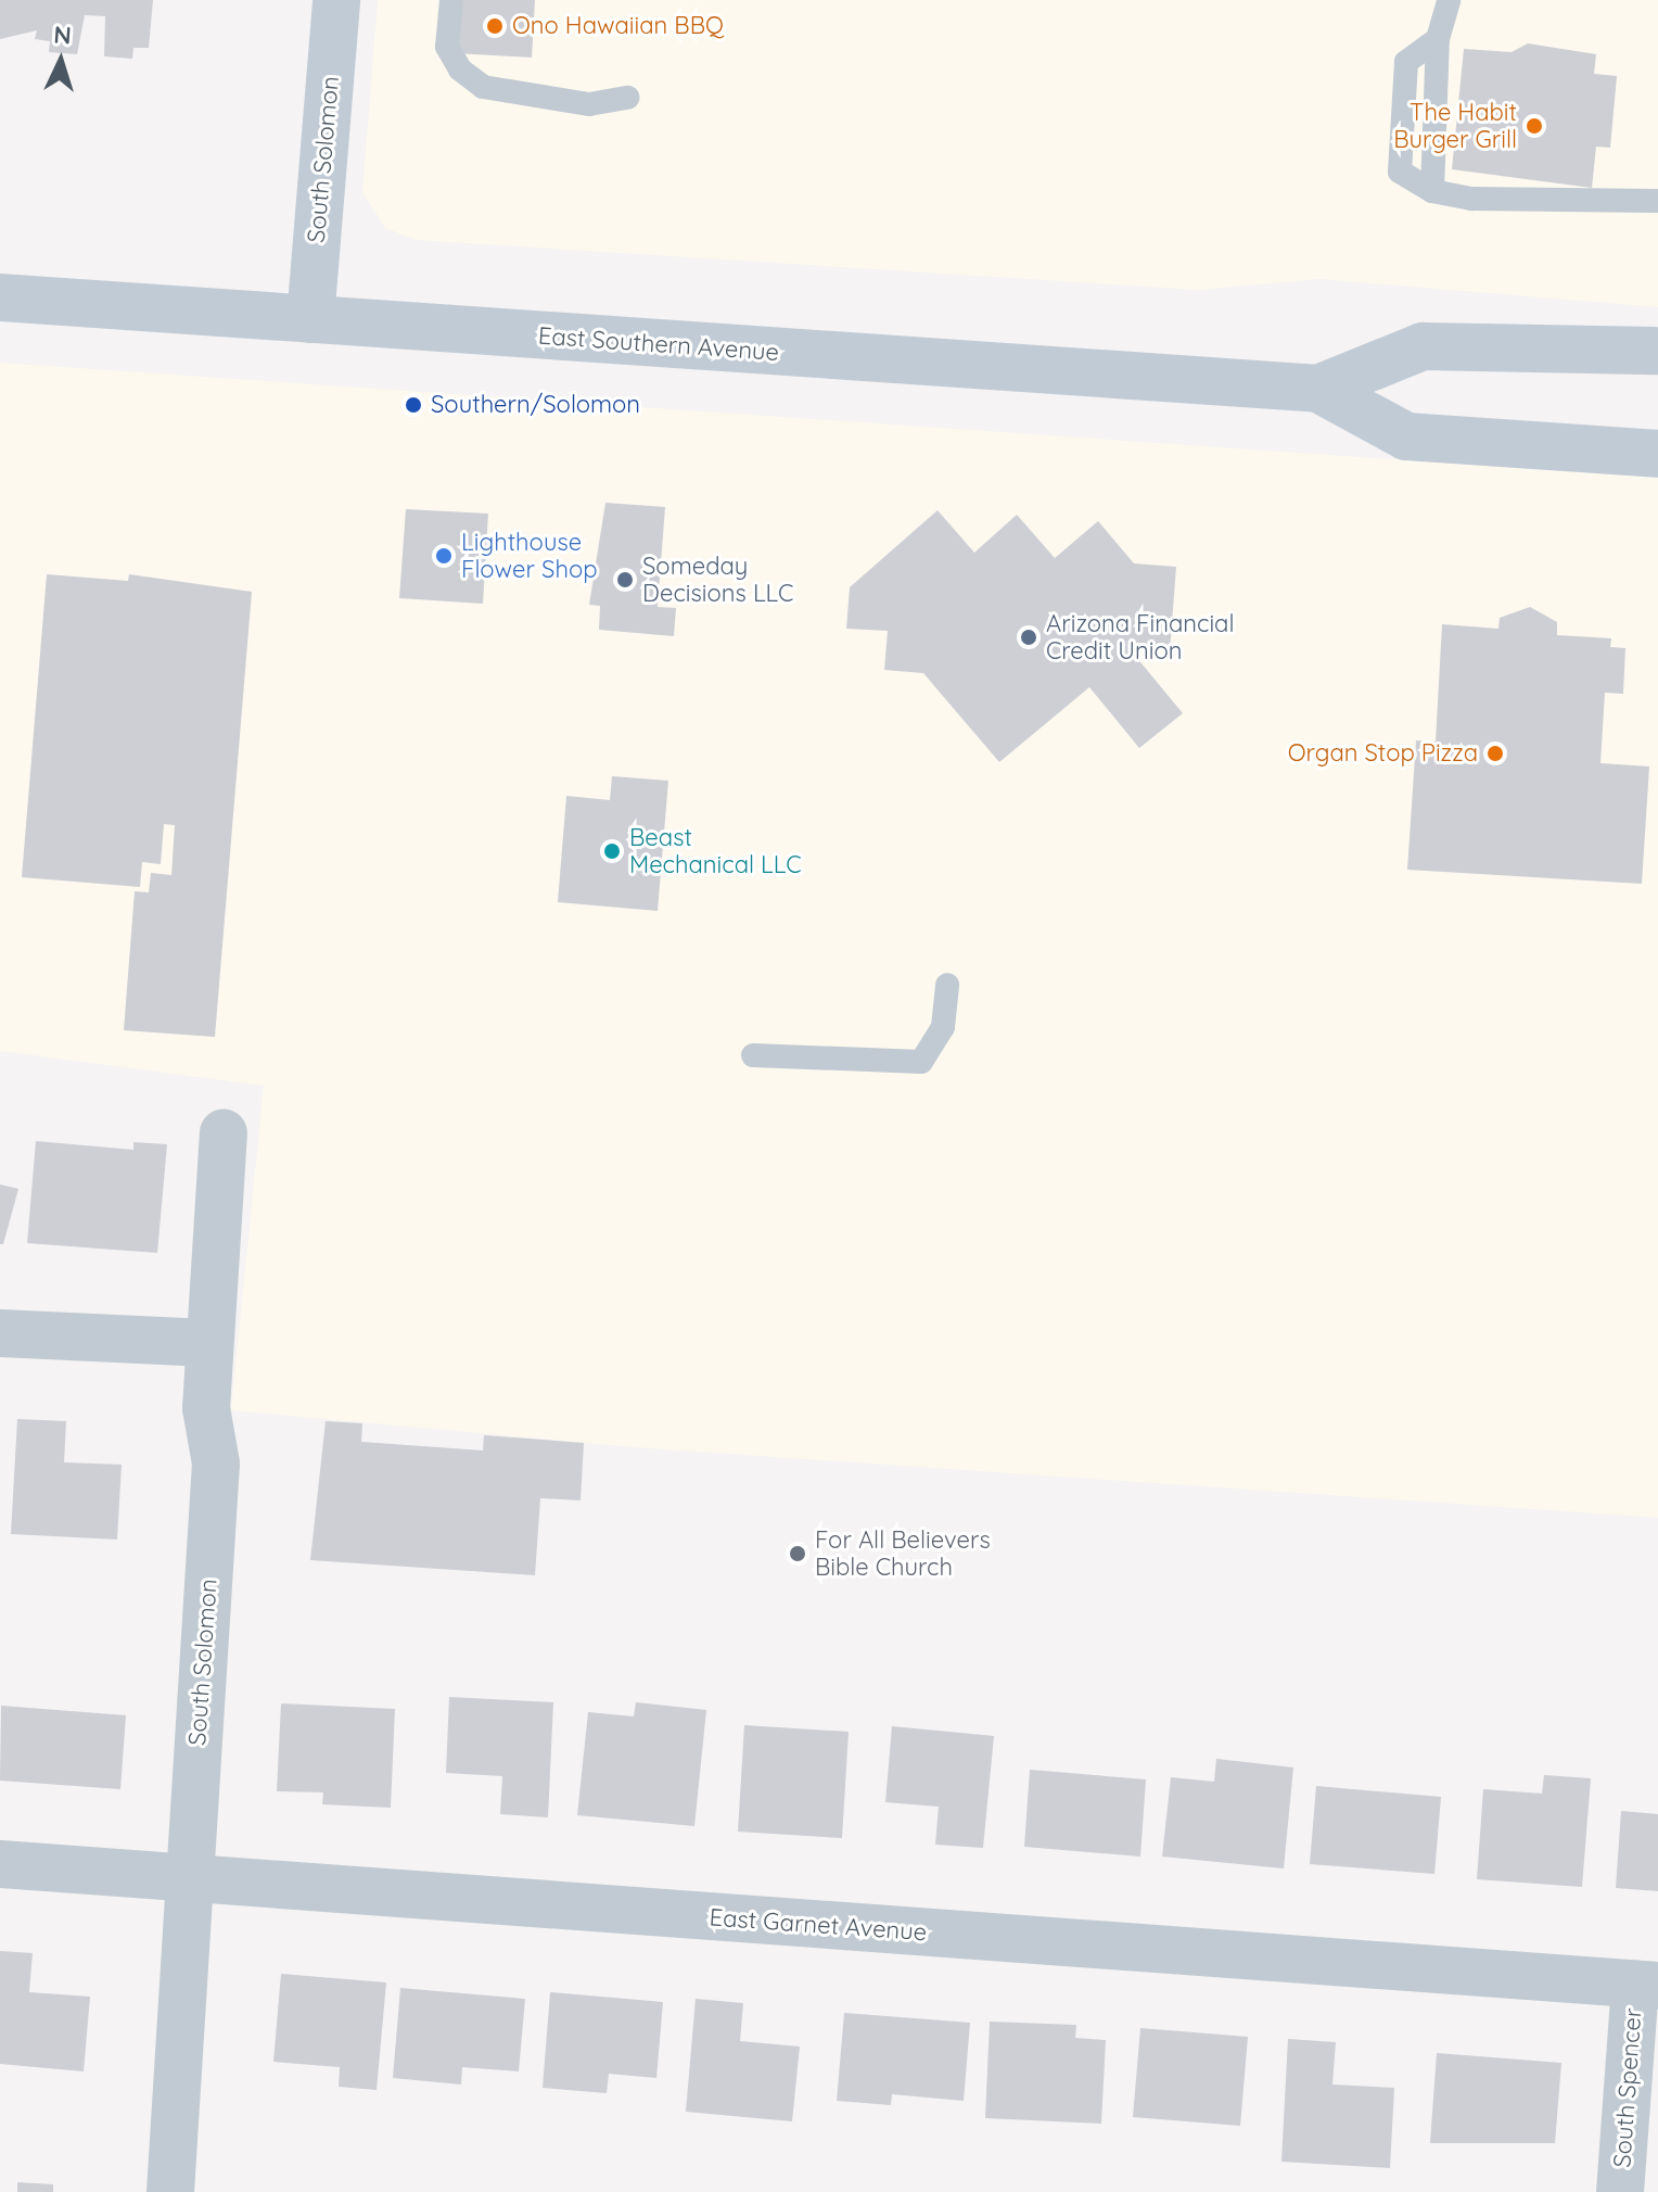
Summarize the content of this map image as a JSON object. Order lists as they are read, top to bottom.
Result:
{
  "streets": {
    "main road": ["South Solomon", "East Southern Avenue"],
    "street": ["East Garnet Avenue", "South Spencer"]
  },
  "crossings": [
    ["South Solomon", "East Southern Avenue"],
    ["South Solomon", "East Garnet Avenue"],
    ["East Garnet Avenue", "South Spencer"]
  ],
  "places": [
    "Ono Hawaiian BBQ",
    "The Habit Burger Grill",
    "Southern/Solomon",
    "Lighthouse Flower Shop",
    "Someday Decisions LLC",
    "Arizona Financial Credit Union",
    "Organ Stop Pizza",
    "Beast Mechanical LLC",
    "For All Believers Bible Church"
  ],
  "north": "top"
}
